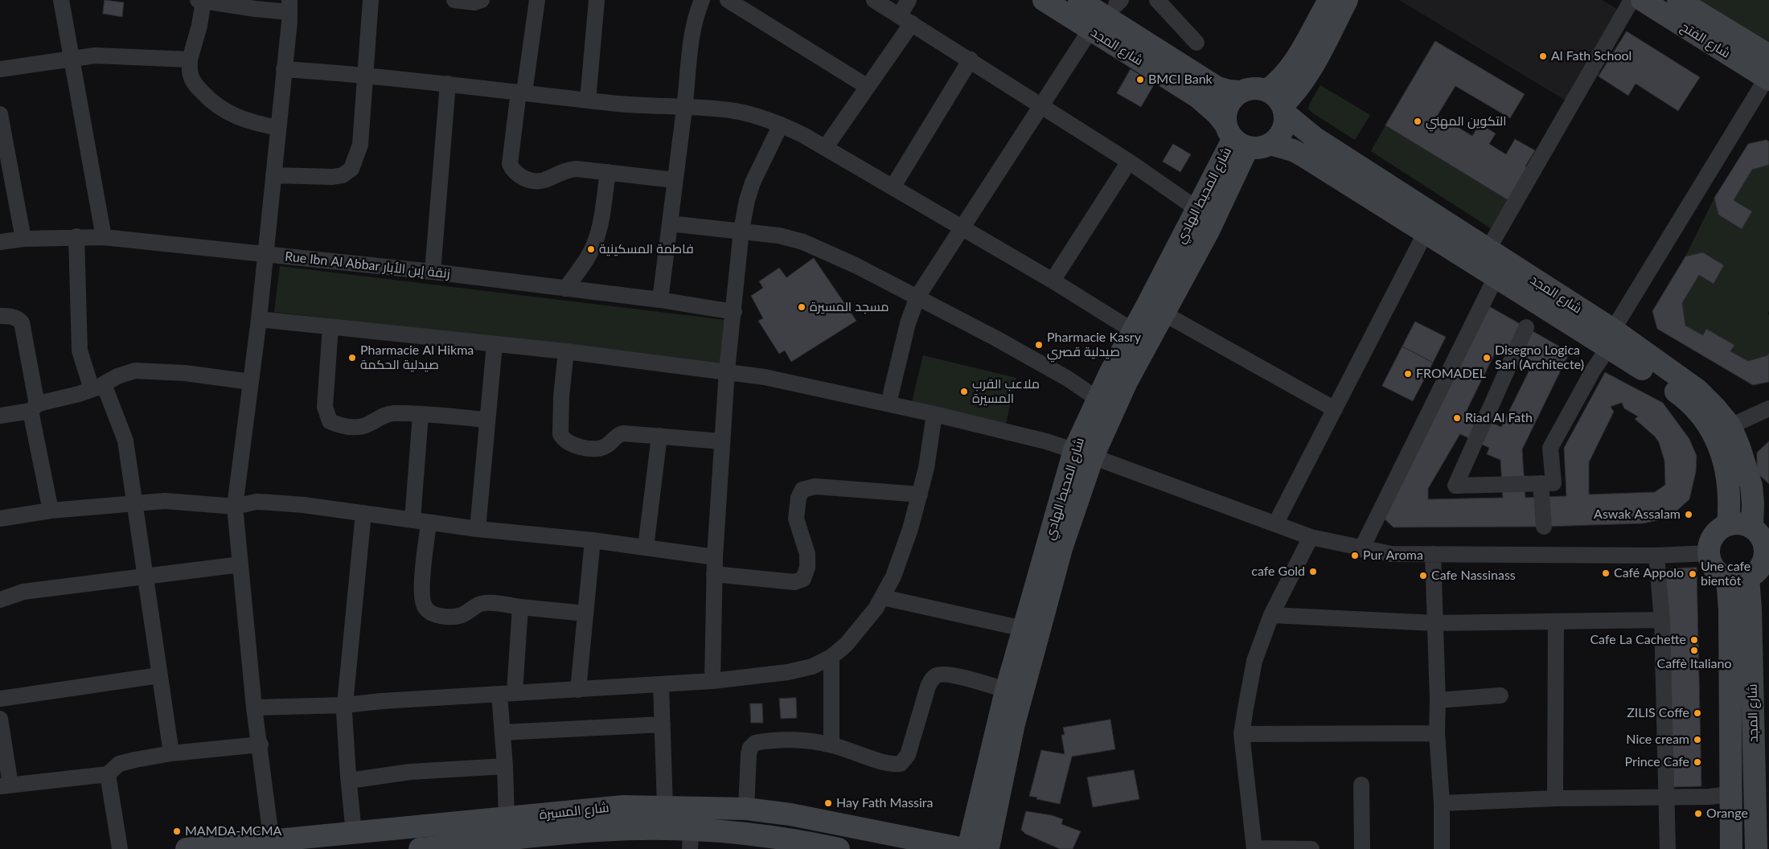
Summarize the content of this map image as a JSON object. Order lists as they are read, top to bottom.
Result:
{
  "streets": {
    "street": [
      "شارع الفتح",
      "شارع المجد",
      "شارع المحيط الهادي",
      "Rue Ibn Al Abbar زنقة إبن الأبار",
      "شارع المسيرة"
    ]
  },
  "crossings": [
    ["شارع المجد", "شارع المحيط الهادي"],
    ["شارع المحيط الهادي", "شارع المسيرة"]
  ],
  "places": [
    "Al Fath School",
    "BMCI Bank",
    "التكوين المهني",
    "فاطمة المسكينية",
    "مسجد المسيرة",
    "Pharmacie Kasry صيدلية قصري",
    "Pharmacie Al Hikma صيدلية الحكمة",
    "Disegno Logica Sarl (Architecte)",
    "FROMADEL",
    "ملاعب القرب المسيرة",
    "Riad Al Fath",
    "Aswak Assalam",
    "Pur Aroma",
    "cafe Gold",
    "Café Appolo",
    "Une cafe bientôt",
    "Cafe Nassinass",
    "Cafe La Cachette",
    "Caffè Italiano",
    "ZILIS Coffe",
    "Nice cream",
    "Prince Cafe",
    "Hay Fath Massira",
    "Orange",
    "MAMDA-MCMA"
  ]
}
